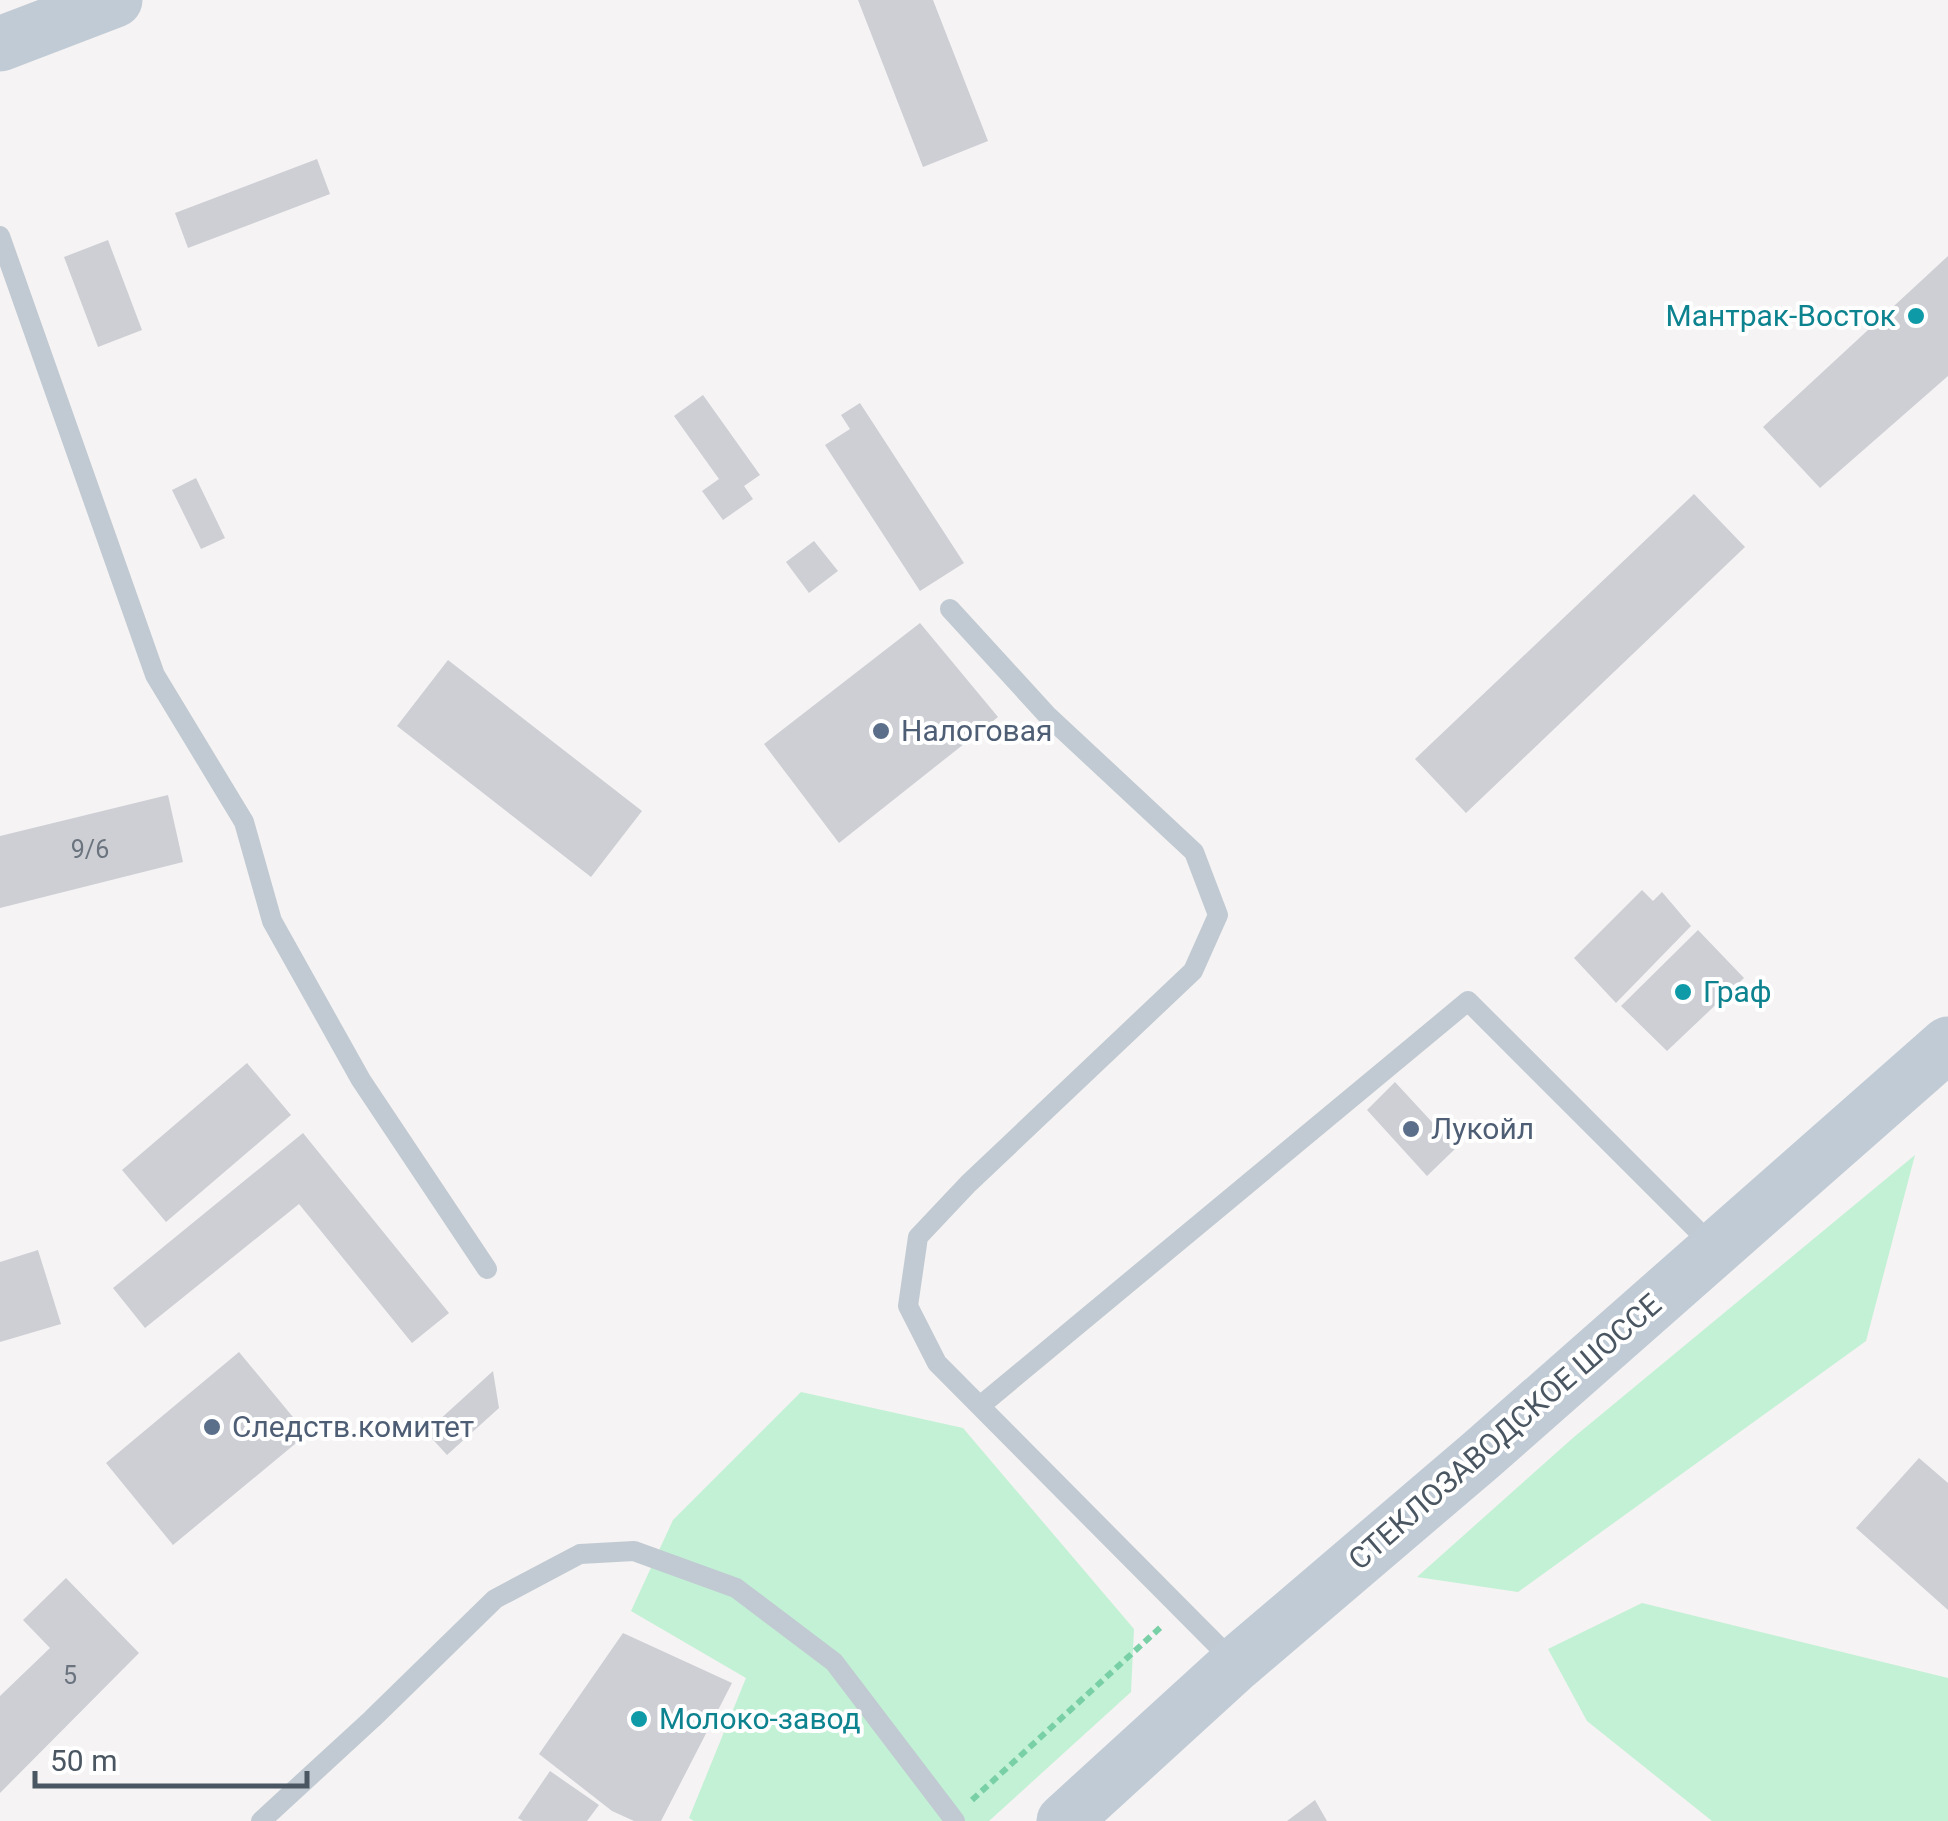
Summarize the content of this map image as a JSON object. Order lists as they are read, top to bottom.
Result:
{
  "streets": {
    "main road": ["СТЕКЛОЗАВОДСКОЕ ШОССЕ"]
  },
  "places": [
    "Мантрак-Восток",
    "Налоговая",
    "Граф",
    "Лукойл",
    "Следств.комитет",
    "Молоко-завод"
  ],
  "house_numbers": ["9/6", "5"],
  "scale_bar": "50 m"
}
